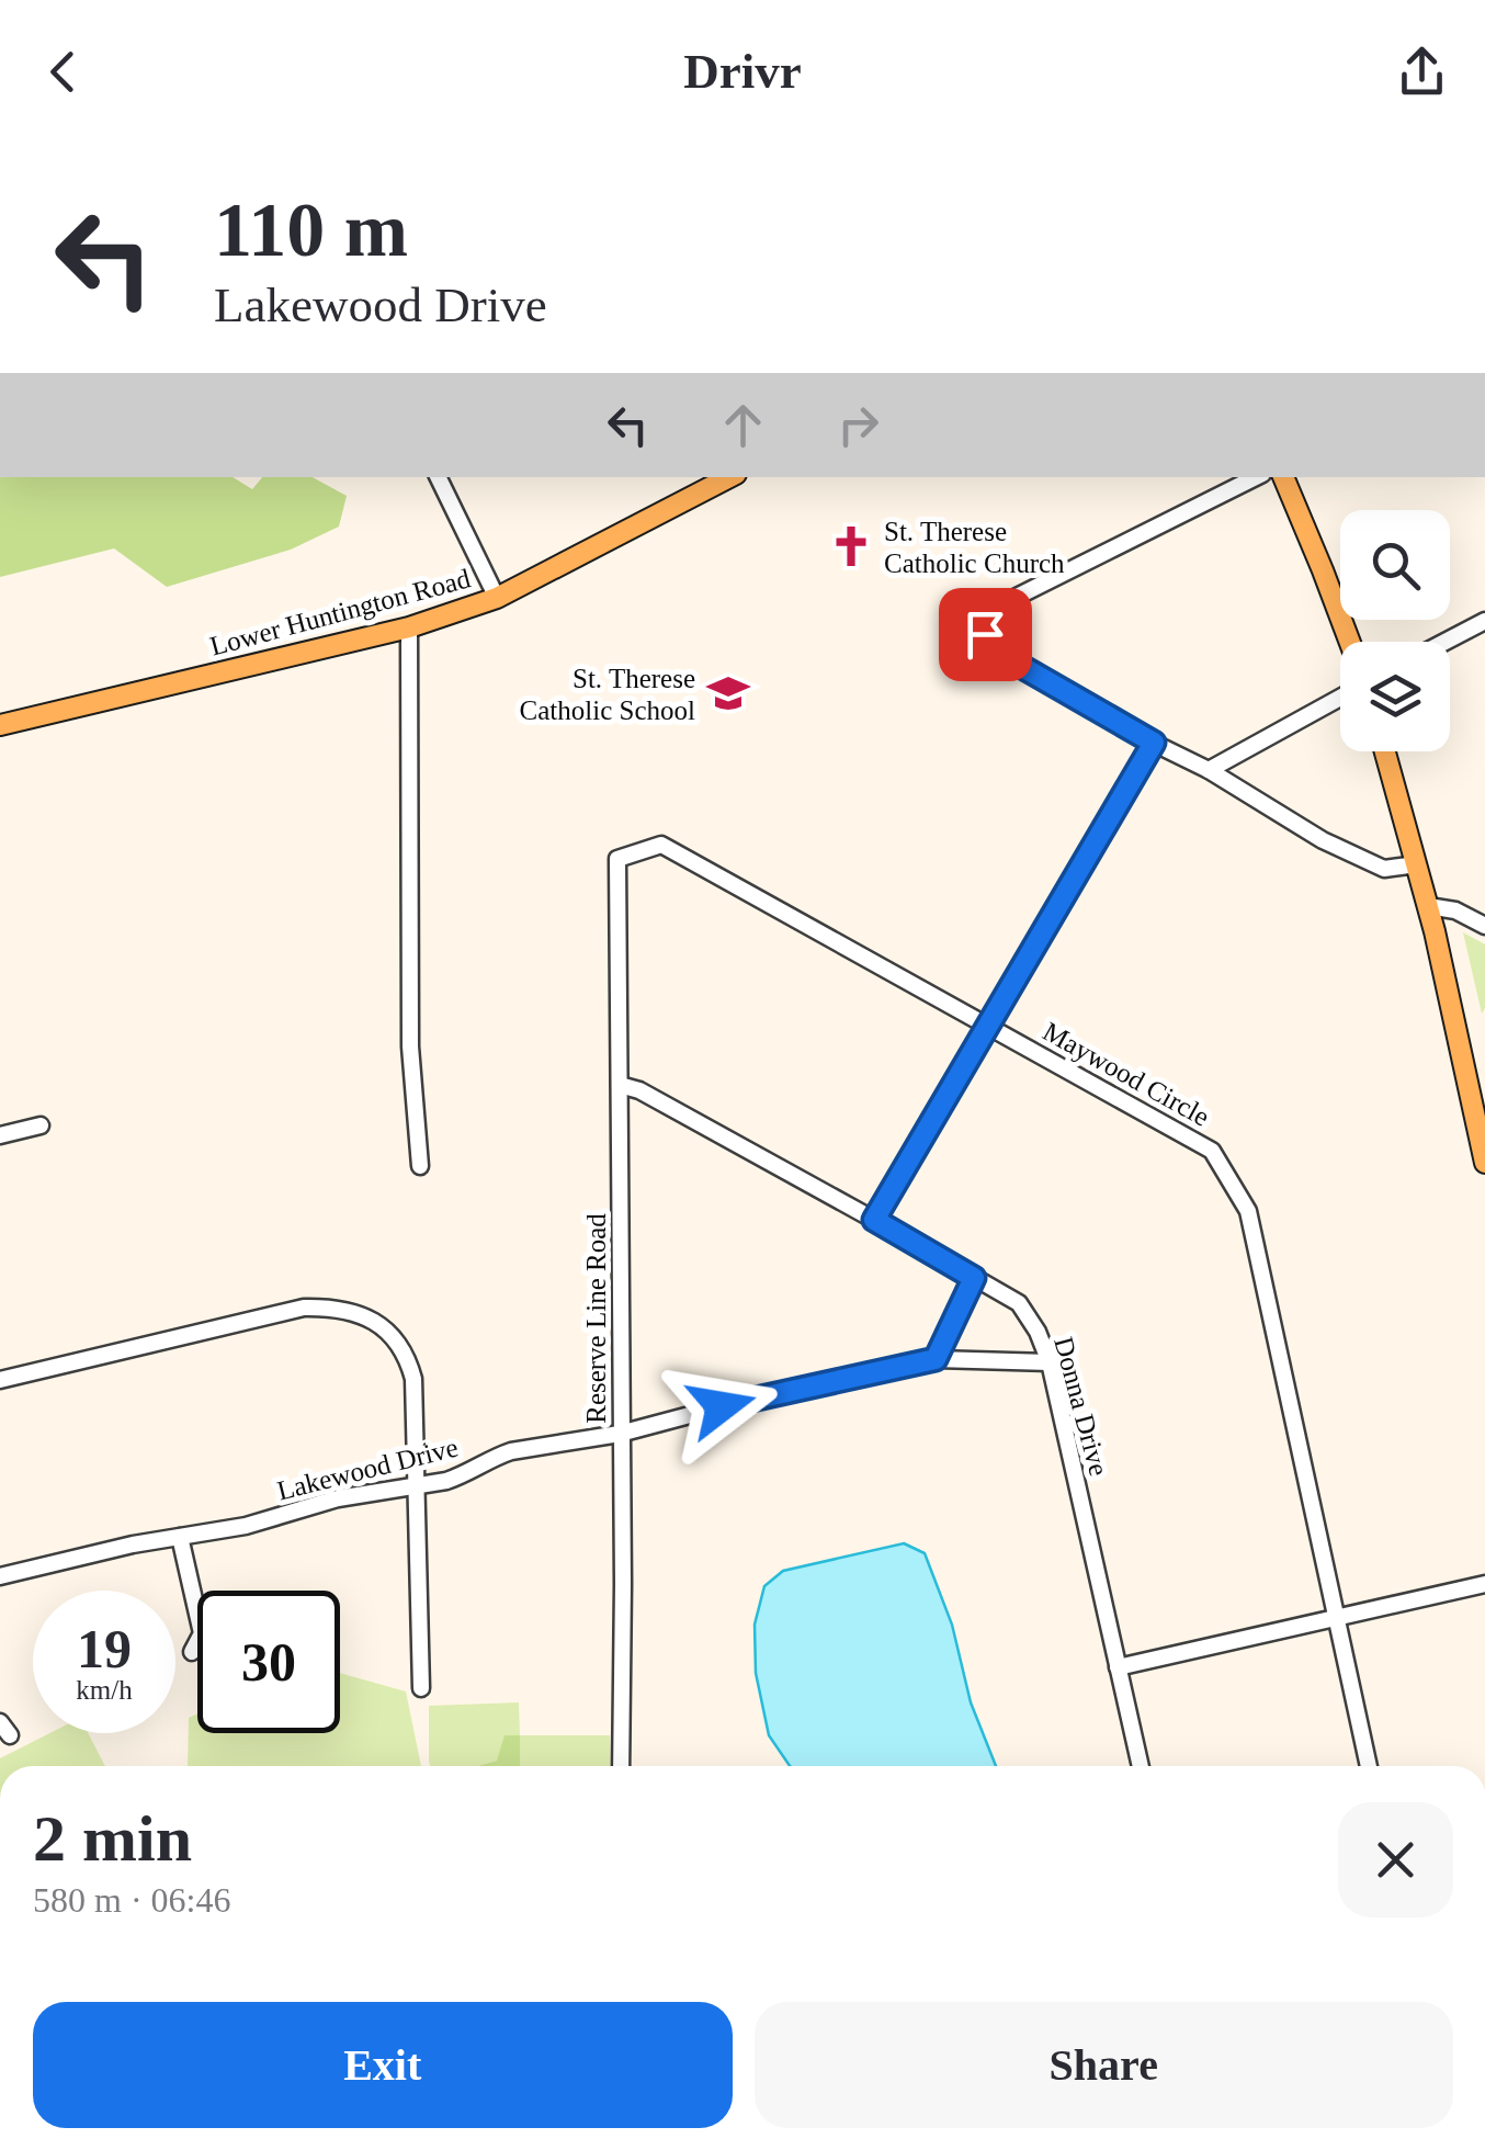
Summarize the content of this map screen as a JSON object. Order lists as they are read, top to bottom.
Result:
{
  "streets": {
    "main road": ["Lower Huntington Road"],
    "street": [
      "Maywood Circle",
      "Reserve Line Road",
      "Donna Drive",
      "Lakewood Drive"
    ]
  },
  "crossings": [
    ["Maywood Circle", "Reserve Line Road"],
    ["Reserve Line Road", "Donna Drive"],
    ["Reserve Line Road", "Lakewood Drive"],
    ["Donna Drive", "Lakewood Drive"]
  ],
  "places": {
    "church": ["St. Therese Catholic Church"],
    "school or university": ["St. Therese Catholic School"]
  },
  "page": {
    "header": "Drivr",
    "turn": ["110 m", "Lakewood Drive"],
    "speed": "19 km/h",
    "limit": "30",
    "heading": ["2 min", "580 m · 06:46"],
    "buttons": ["Exit", "Share"]
  }
}
